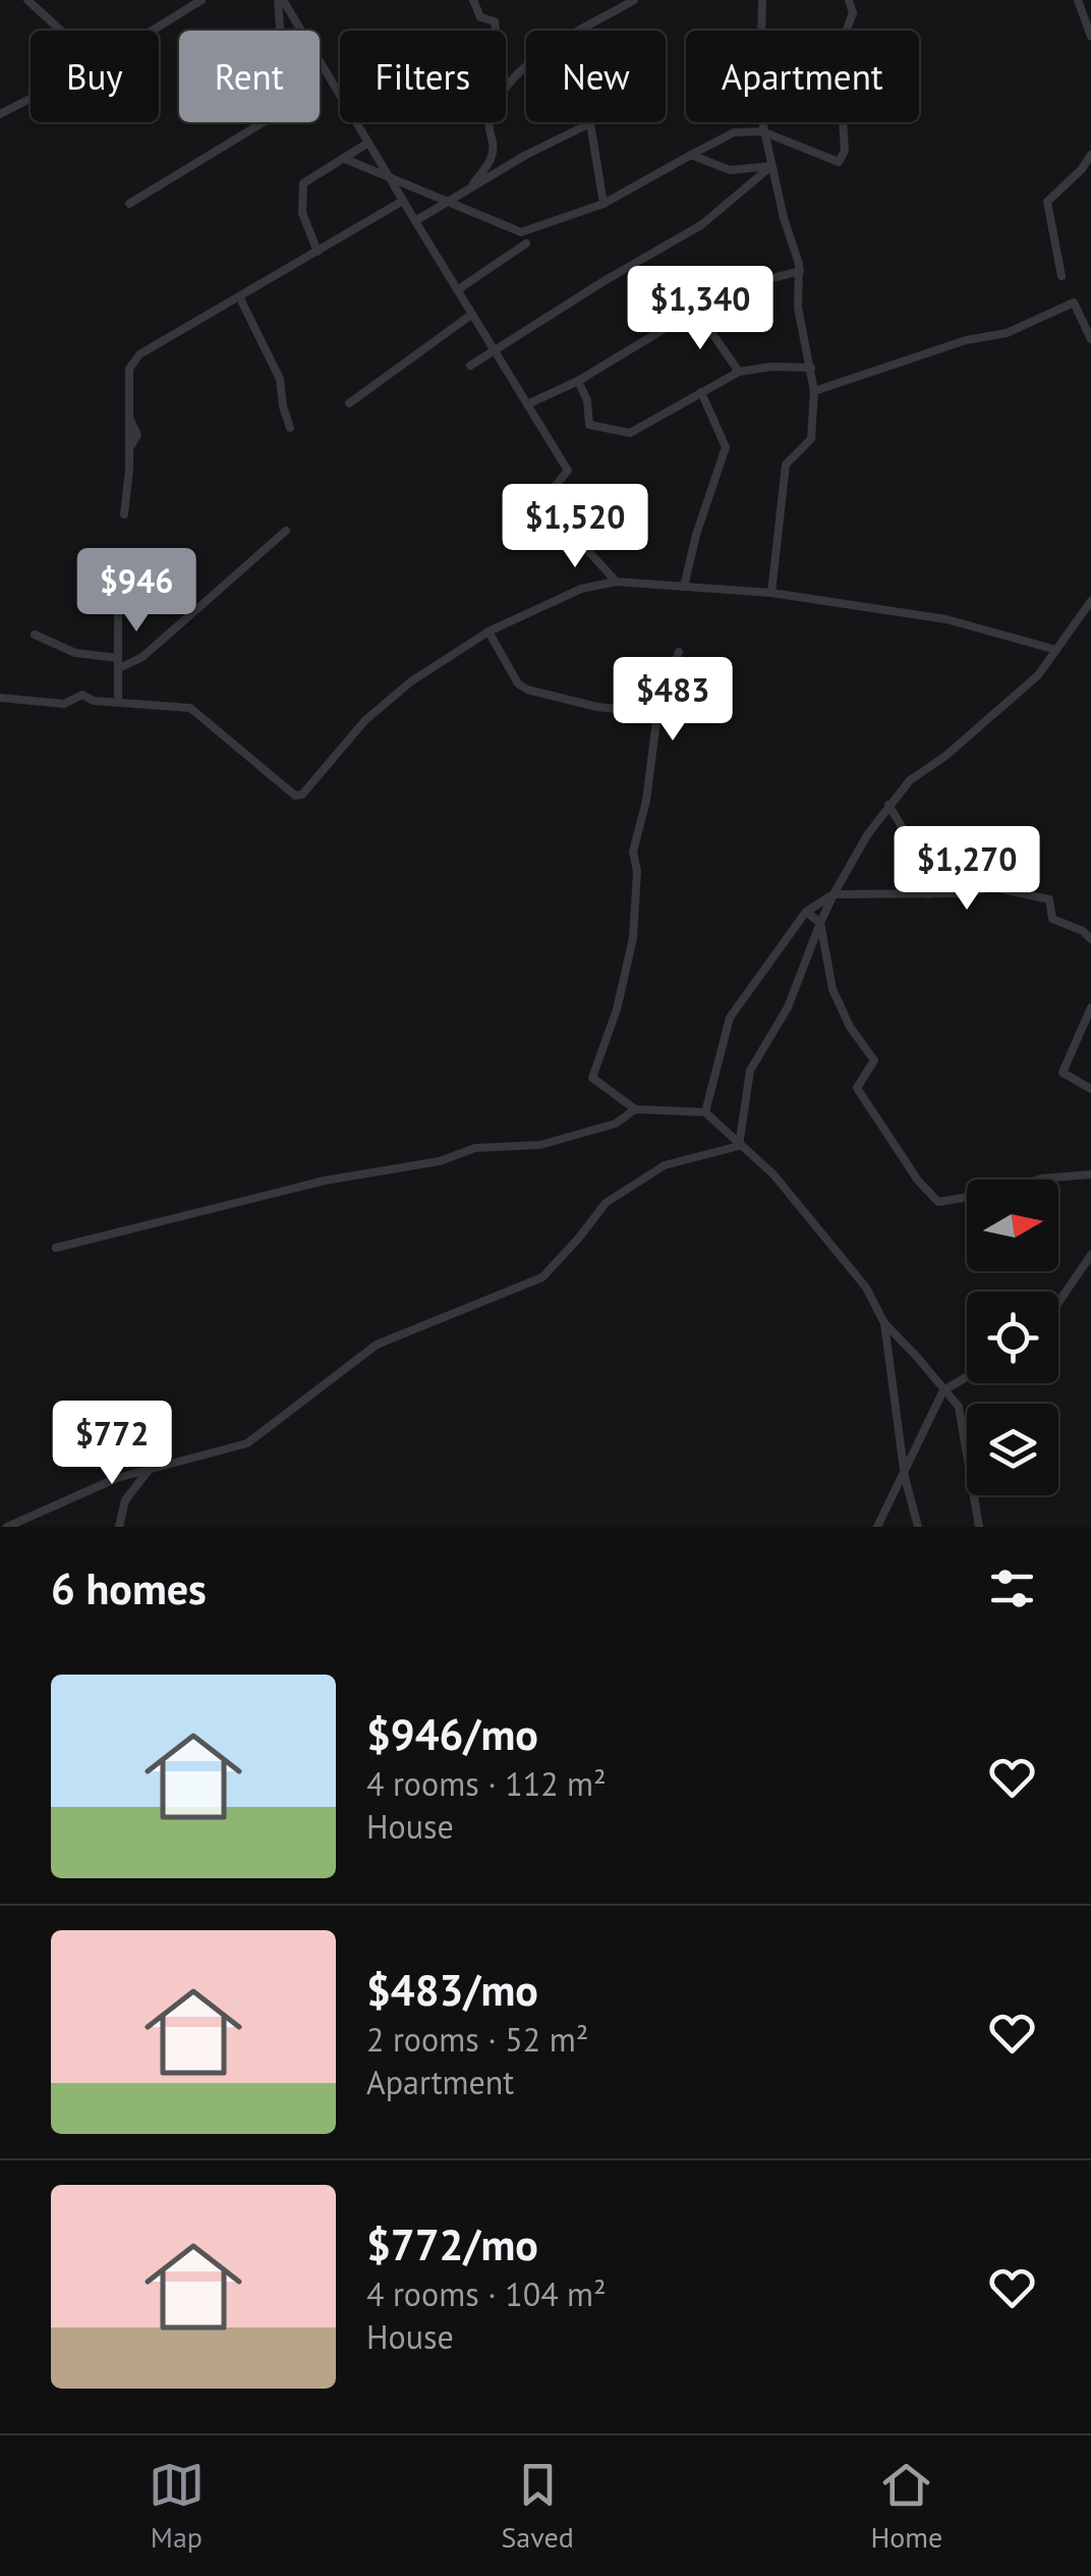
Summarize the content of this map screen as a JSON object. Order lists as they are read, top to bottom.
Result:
{
  "north": "right",
  "page": {
    "chip": [
      "Buy",
      "Rent",
      "Filters",
      "New",
      "Apartment"
    ],
    "price": [
      "$1,340",
      "$1,520",
      "$946",
      "$483",
      "$1,270",
      "$772"
    ],
    "heading": "6 homes",
    "list": [
      {
        "name": "$946/mo",
        "note": "4 rooms · 112 m² · House"
      },
      {
        "name": "$483/mo",
        "note": "2 rooms · 52 m² · Apartment"
      },
      {
        "name": "$772/mo",
        "note": "4 rooms · 104 m² · House"
      }
    ],
    "tabs": ["Map", "Saved", "Home"]
  }
}
